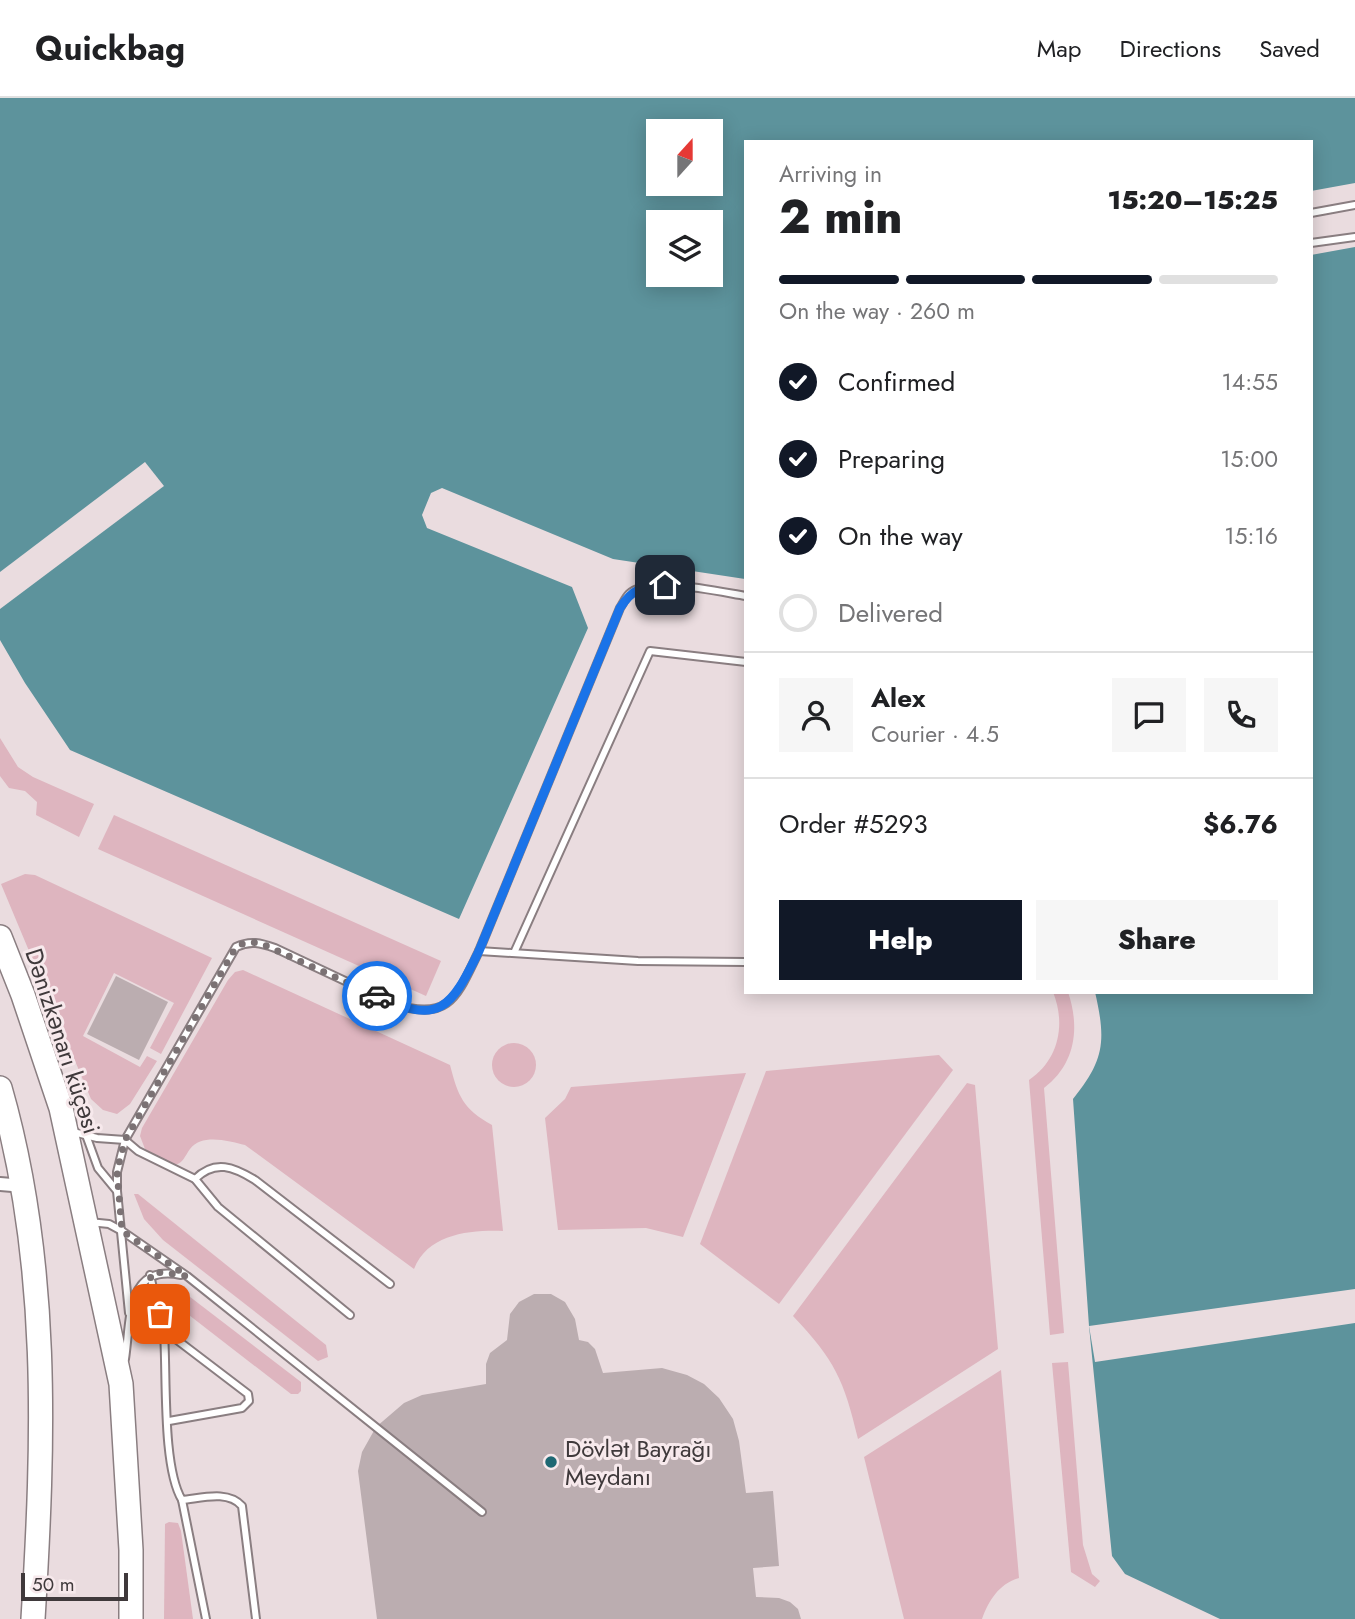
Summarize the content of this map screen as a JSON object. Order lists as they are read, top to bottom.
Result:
{
  "streets": {
    "highway": ["Dənizkənarı küçəsi"]
  },
  "places": ["Dövlət Bayrağı Meydanı"],
  "scale_bar": "50 m",
  "north": "top",
  "page": {
    "header": "Quickbag",
    "nav": ["Map", "Directions", "Saved"],
    "heading": ["2 min", "Arriving in", "15:20–15:25"],
    "panel": [
      "Alex",
      "Courier · 4.5",
      "Order #5293",
      "$6.76"
    ],
    "bar": "On the way · 260 m",
    "list": [
      ["Confirmed", "14:55"],
      ["Preparing", "15:00"],
      ["On the way", "15:16"],
      "Delivered"
    ],
    "buttons": ["Help", "Share"],
    "scale": "50 m"
  }
}
